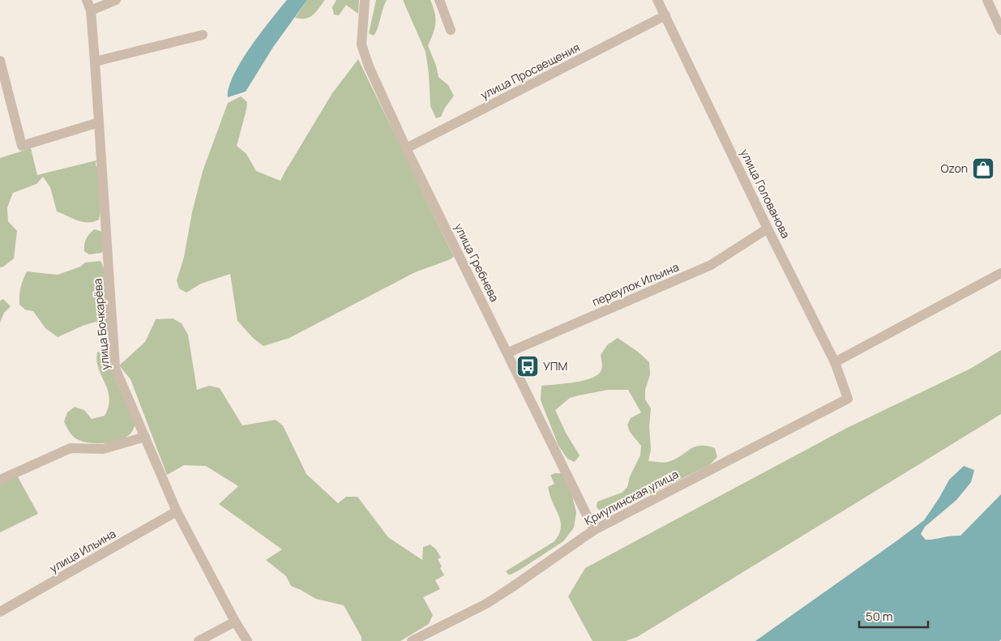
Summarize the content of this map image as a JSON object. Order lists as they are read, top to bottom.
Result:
{
  "streets": {
    "street": [
      "улица Просвещения",
      "улица Голованова",
      "улица Гребнева",
      "переулок Ильина",
      "улица Бочкарёва",
      "Криулинская улица",
      "улица Ильина"
    ]
  },
  "crossings": [
    ["улица Просвещения", "улица Голованова"],
    ["улица Просвещения", "улица Гребнева"],
    ["улица Голованова", "переулок Ильина"],
    ["улица Голованова", "Криулинская улица"],
    ["улица Гребнева", "переулок Ильина"],
    ["улица Гребнева", "Криулинская улица"],
    ["улица Бочкарёва", "улица Ильина"]
  ],
  "places": {
    "shop": ["Ozon"],
    "bus stop": ["УПМ"]
  },
  "scale_bar": "50 m"
}
